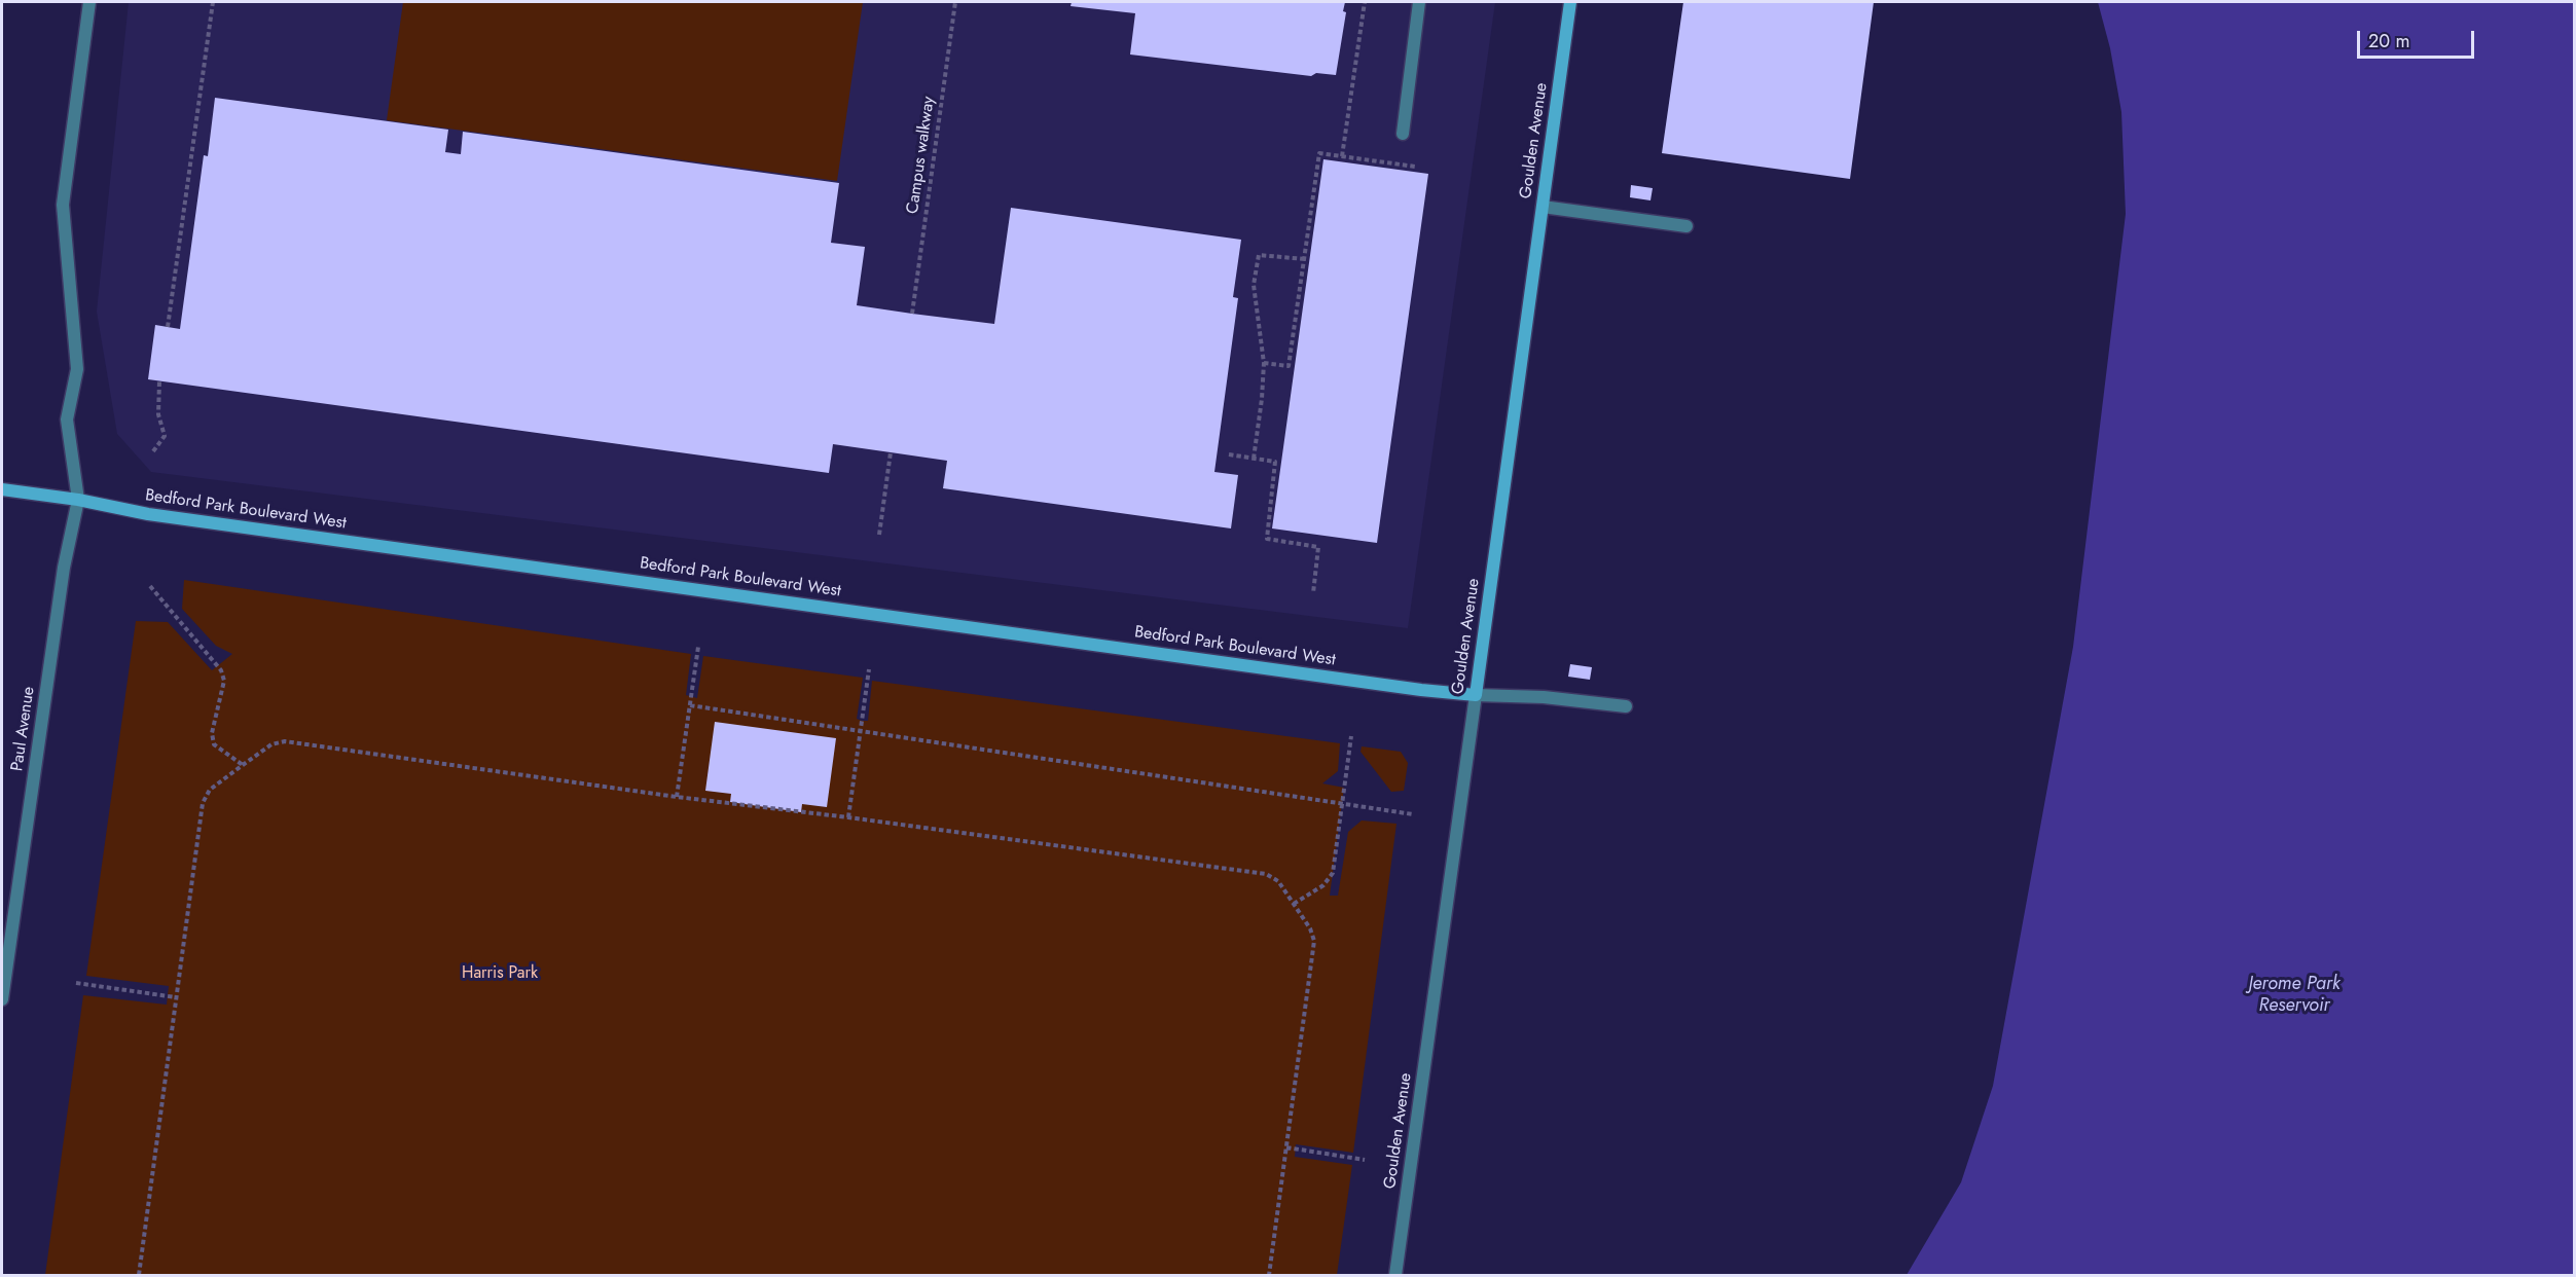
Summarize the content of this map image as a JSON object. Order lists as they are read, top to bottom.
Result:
{
  "streets": {
    "street": ["Goulden Avenue", "Bedford Park Boulevard West", "Paul Avenue"],
    "path": ["Campus walkway"]
  },
  "crossings": [
    ["Goulden Avenue", "Bedford Park Boulevard West"],
    ["Bedford Park Boulevard West", "Paul Avenue"]
  ],
  "water": ["Jerome Park Reservoir"],
  "parks": ["Harris Park"],
  "scale_bar": "20 m"
}
